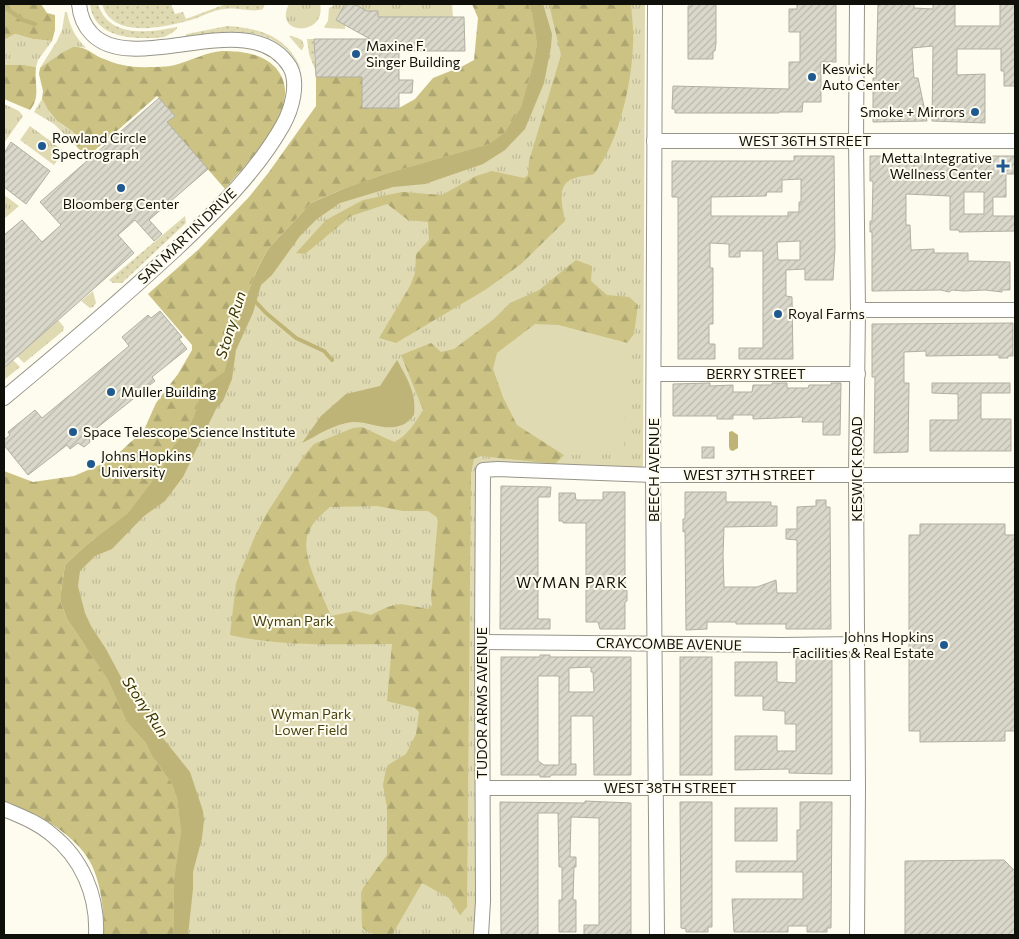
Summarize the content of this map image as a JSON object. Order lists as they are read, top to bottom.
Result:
{
  "streets": {
    "street": [
      "WEST 36TH STREET",
      "SAN MARTIN DRIVE",
      "BERRY STREET",
      "KESWICK ROAD",
      "BEECH AVENUE",
      "WEST 37TH STREET",
      "CRAYCOMBE AVENUE",
      "TUDOR ARMS AVENUE",
      "WEST 38TH STREET"
    ]
  },
  "crossings": [
    ["WEST 36TH STREET", "KESWICK ROAD"],
    ["WEST 36TH STREET", "BEECH AVENUE"],
    ["BERRY STREET", "KESWICK ROAD"],
    ["BERRY STREET", "BEECH AVENUE"],
    ["KESWICK ROAD", "WEST 37TH STREET"],
    ["KESWICK ROAD", "CRAYCOMBE AVENUE"],
    ["KESWICK ROAD", "WEST 38TH STREET"],
    ["BEECH AVENUE", "WEST 37TH STREET"],
    ["BEECH AVENUE", "CRAYCOMBE AVENUE"],
    ["BEECH AVENUE", "WEST 38TH STREET"],
    ["WEST 37TH STREET", "TUDOR ARMS AVENUE"],
    ["CRAYCOMBE AVENUE", "TUDOR ARMS AVENUE"],
    ["TUDOR ARMS AVENUE", "WEST 38TH STREET"]
  ],
  "districts": ["WYMAN PARK"],
  "water": ["Stony Run"],
  "parks": ["Wyman Park", "Wyman Park Lower Field"],
  "places": {
    "other": [
      "Maxine F. Singer Building",
      "Keswick Auto Center",
      "Smoke + Mirrors",
      "Rowland Circle Spectrograph",
      "Bloomberg Center",
      "Royal Farms",
      "Muller Building",
      "Space Telescope Science Institute",
      "Johns Hopkins University",
      "Johns Hopkins Facilities & Real Estate"
    ],
    "health": ["Metta Integrative Wellness Center"]
  }
}
